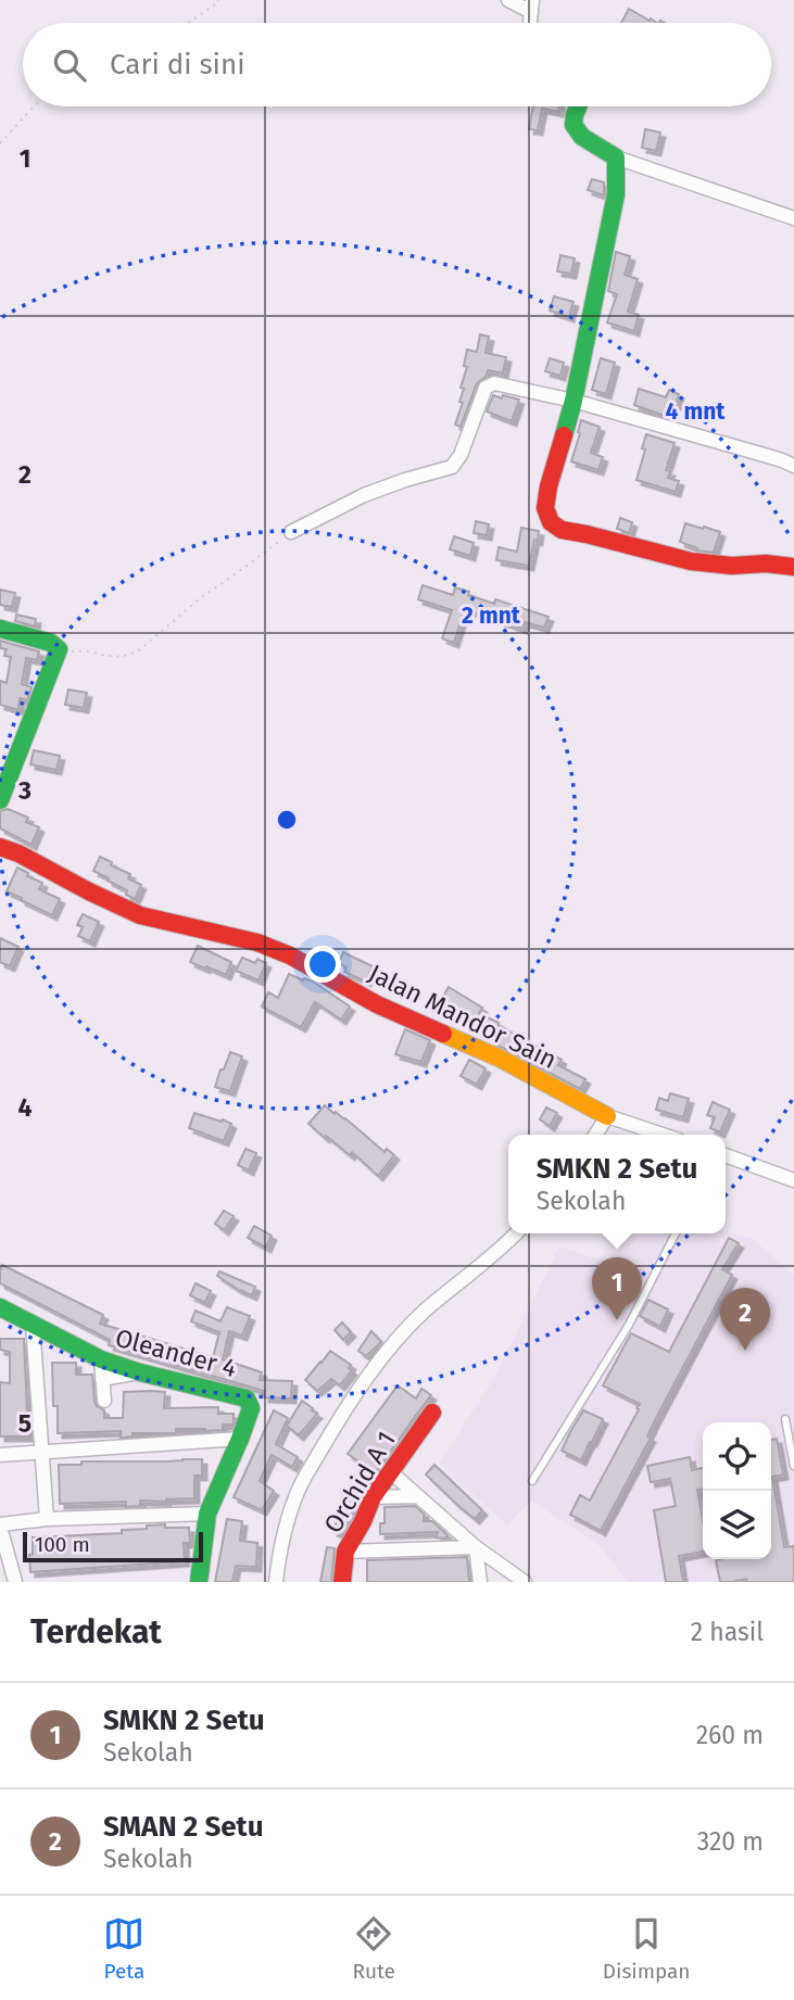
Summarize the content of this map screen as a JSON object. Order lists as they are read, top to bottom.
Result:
{
  "streets": {
    "street": ["Jalan Mandor Sain", "Oleander 4", "Orchid A 1"]
  },
  "scale_bar": "100 m",
  "page": {
    "search": "Cari di sini",
    "popup": ["SMKN 2 Setu", "Sekolah"],
    "pins": ["1", "2"],
    "scale": "100 m",
    "heading": ["Terdekat", "2 hasil"],
    "list": [
      {
        "mark": "1",
        "name": "SMKN 2 Setu",
        "note": "Sekolah",
        "value": "260 m"
      },
      {
        "mark": "2",
        "name": "SMAN 2 Setu",
        "note": "Sekolah",
        "value": "320 m"
      }
    ],
    "nav": ["Peta", "Rute", "Disimpan"]
  },
  "grid": {
    "rows": [
      "1",
      "2",
      "3",
      "4",
      "5"
    ]
  },
  "rings": ["4 mnt", "2 mnt"]
}
